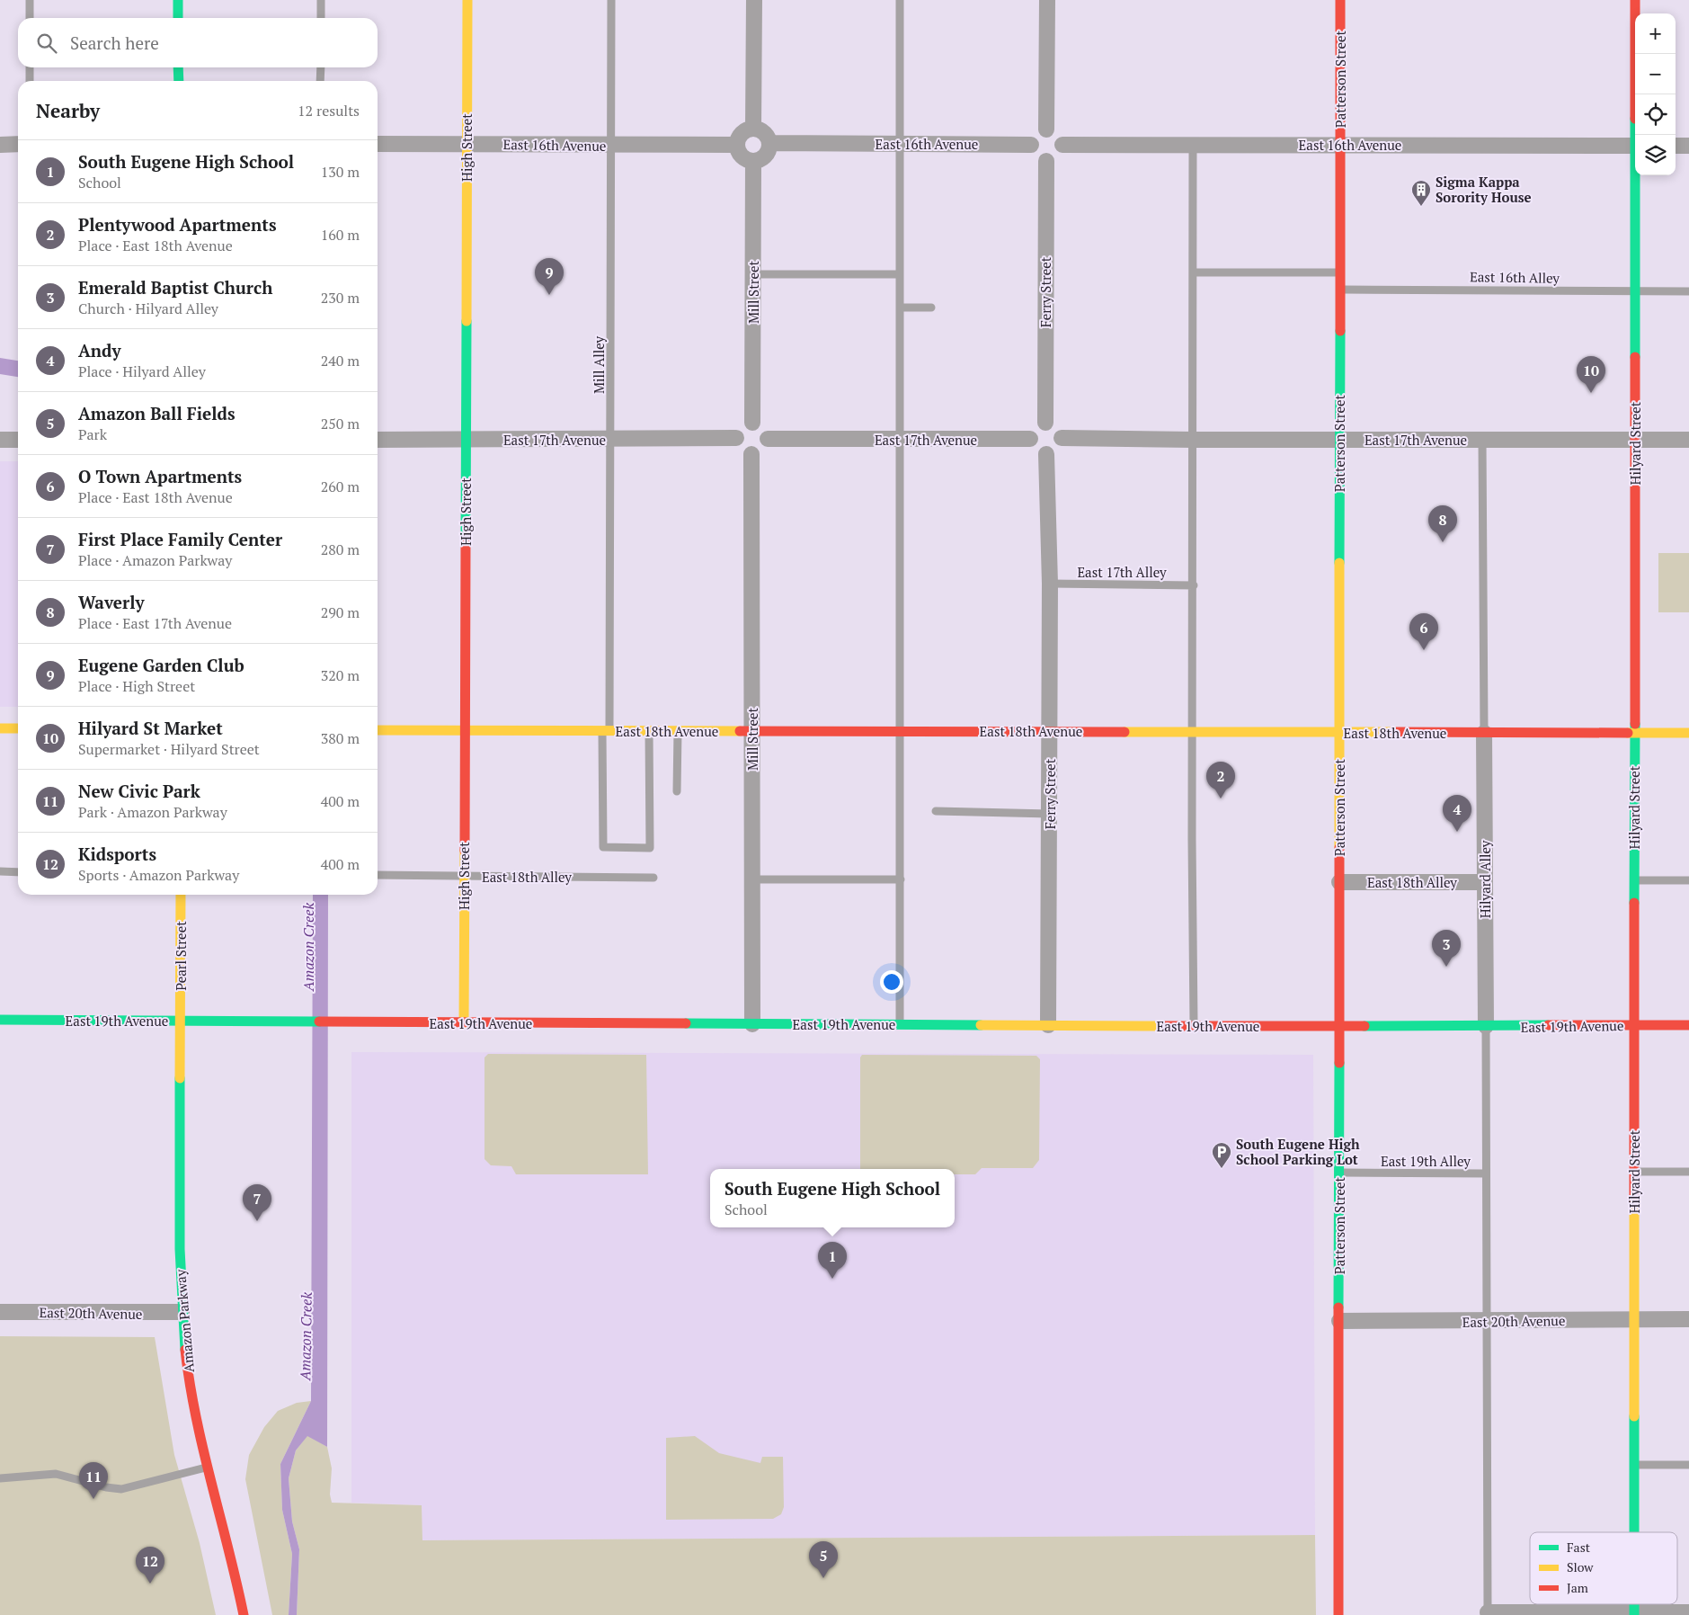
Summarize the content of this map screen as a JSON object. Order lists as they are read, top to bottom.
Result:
{
  "streets": {
    "main road": [
      "Patterson Street",
      "High Street",
      "Hilyard Street",
      "East 18th Avenue",
      "Pearl Street",
      "East 19th Avenue",
      "Amazon Parkway"
    ],
    "street": [
      "East 16th Avenue",
      "Mill Street",
      "Ferry Street",
      "East 17th Avenue",
      "East 18th Alley",
      "Hilyard Alley",
      "East 20th Avenue"
    ],
    "lane": [
      "East 16th Alley",
      "Mill Alley",
      "East 17th Alley",
      "East 19th Alley"
    ]
  },
  "crossings": [
    ["Patterson Street", "East 16th Avenue"],
    ["Patterson Street", "East 16th Alley"],
    ["Patterson Street", "East 17th Avenue"],
    ["Patterson Street", "East 18th Avenue"],
    ["Patterson Street", "East 18th Alley"],
    ["Patterson Street", "East 19th Avenue"],
    ["Patterson Street", "East 19th Alley"],
    ["Patterson Street", "East 20th Avenue"],
    ["East 16th Avenue", "High Street"],
    ["East 16th Avenue", "Mill Street"],
    ["East 16th Avenue", "Ferry Street"],
    ["East 16th Avenue", "Mill Alley"],
    ["High Street", "East 17th Avenue"],
    ["High Street", "East 18th Avenue"],
    ["High Street", "East 18th Alley"],
    ["High Street", "East 19th Avenue"],
    ["East 16th Alley", "Hilyard Street"],
    ["Mill Street", "East 17th Avenue"],
    ["Mill Street", "East 18th Avenue"],
    ["Mill Street", "East 19th Avenue"],
    ["Ferry Street", "East 17th Avenue"],
    ["Ferry Street", "East 17th Alley"],
    ["Ferry Street", "East 18th Avenue"],
    ["Ferry Street", "East 19th Avenue"],
    ["Mill Alley", "East 17th Avenue"],
    ["Mill Alley", "East 18th Avenue"],
    ["East 17th Avenue", "Hilyard Street"],
    ["Hilyard Street", "East 18th Avenue"],
    ["Hilyard Street", "East 19th Avenue"],
    ["Hilyard Street", "East 20th Avenue"],
    ["East 18th Avenue", "Hilyard Alley"],
    ["East 18th Alley", "Hilyard Alley"],
    ["Hilyard Alley", "East 19th Avenue"],
    ["Pearl Street", "East 19th Avenue"],
    ["Pearl Street", "Amazon Parkway"],
    ["East 19th Avenue", "Amazon Parkway"],
    ["East 20th Avenue", "Amazon Parkway"]
  ],
  "water": ["Amazon Creek"],
  "places": {
    "building": ["Sigma Kappa Sorority House"],
    "parking": ["South Eugene High School Parking Lot"]
  },
  "legend": ["Fast", "Slow", "Jam"],
  "page": {
    "map_buttons": ["+", "−"],
    "search": "Search here",
    "heading": ["Nearby", "12 results"],
    "list": [
      {
        "mark": "1",
        "name": "South Eugene High School",
        "note": "School",
        "value": "130 m"
      },
      {
        "mark": "2",
        "name": "Plentywood Apartments",
        "note": "Place · East 18th Avenue",
        "value": "160 m"
      },
      {
        "mark": "3",
        "name": "Emerald Baptist Church",
        "note": "Church · Hilyard Alley",
        "value": "230 m"
      },
      {
        "mark": "4",
        "name": "Andy",
        "note": "Place · Hilyard Alley",
        "value": "240 m"
      },
      {
        "mark": "5",
        "name": "Amazon Ball Fields",
        "note": "Park",
        "value": "250 m"
      },
      {
        "mark": "6",
        "name": "O Town Apartments",
        "note": "Place · East 18th Avenue",
        "value": "260 m"
      },
      {
        "mark": "7",
        "name": "First Place Family Center",
        "note": "Place · Amazon Parkway",
        "value": "280 m"
      },
      {
        "mark": "8",
        "name": "Waverly",
        "note": "Place · East 17th Avenue",
        "value": "290 m"
      },
      {
        "mark": "9",
        "name": "Eugene Garden Club",
        "note": "Place · High Street",
        "value": "320 m"
      },
      {
        "mark": "10",
        "name": "Hilyard St Market",
        "note": "Supermarket · Hilyard Street",
        "value": "380 m"
      },
      {
        "mark": "11",
        "name": "New Civic Park",
        "note": "Park · Amazon Parkway",
        "value": "400 m"
      },
      {
        "mark": "12",
        "name": "Kidsports",
        "note": "Sports · Amazon Parkway",
        "value": "400 m"
      }
    ],
    "pins": [
      "9",
      "10",
      "8",
      "6",
      "2",
      "4",
      "3",
      "7",
      "1",
      "11",
      "5",
      "12"
    ],
    "popup": ["South Eugene High School", "School"]
  }
}
